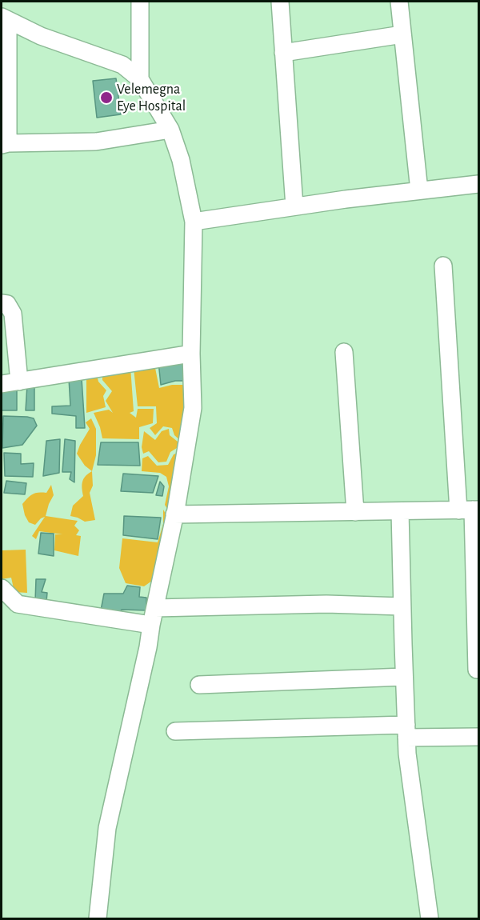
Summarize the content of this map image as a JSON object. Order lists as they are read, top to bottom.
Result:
{
  "places": ["Velemegna Eye Hospital"]
}
